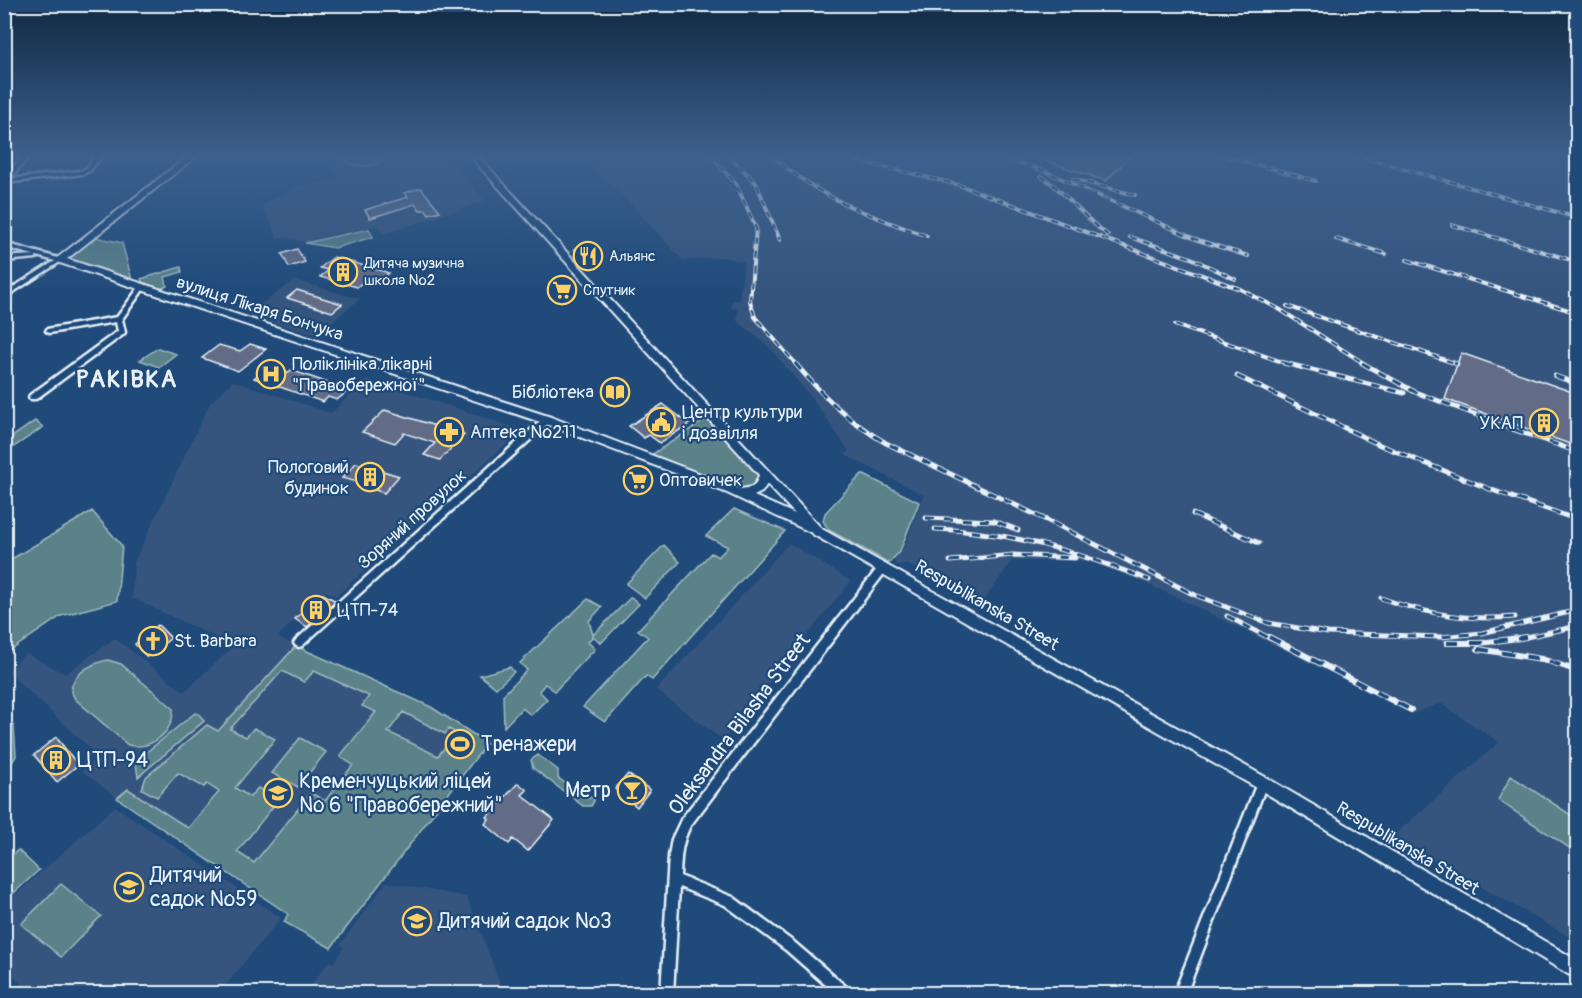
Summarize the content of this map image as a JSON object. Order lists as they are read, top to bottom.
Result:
{
  "streets": {
    "main road": ["вулиця Лікаря Бончука", "Respublikanska Street"],
    "street": ["Зоряний провулок", "Oleksandra Bilasha Street"]
  },
  "crossings": [
    ["вулиця Лікаря Бончука", "Зоряний провулок"],
    ["вулиця Лікаря Бончука", "Respublikanska Street"],
    ["Respublikanska Street", "Oleksandra Bilasha Street"]
  ],
  "districts": ["РАКІВКА"],
  "places": {
    "restaurant": ["Альянс"],
    "building": [
      "Дитяча музична школа №2",
      "УКАП",
      "Пологовий будинок",
      "ЦТП-74",
      "ЦТП-94"
    ],
    "supermarket": ["Спутник", "Оптовичек"],
    "hospital": ["Поліклініка лікарні \"Правобережної\""],
    "library": ["Бібліотека"],
    "public building": ["Центр культури і дозвілля"],
    "pharmacy": ["Аптека №211"],
    "church": ["St. Barbara"],
    "sports": ["Тренажери"],
    "bar": ["Метр"],
    "school or university": ["Кременчуцький ліцей № 6 \"Правобережний\"", "Дитячий садок №59", "Дитячий садок №3"]
  }
}
